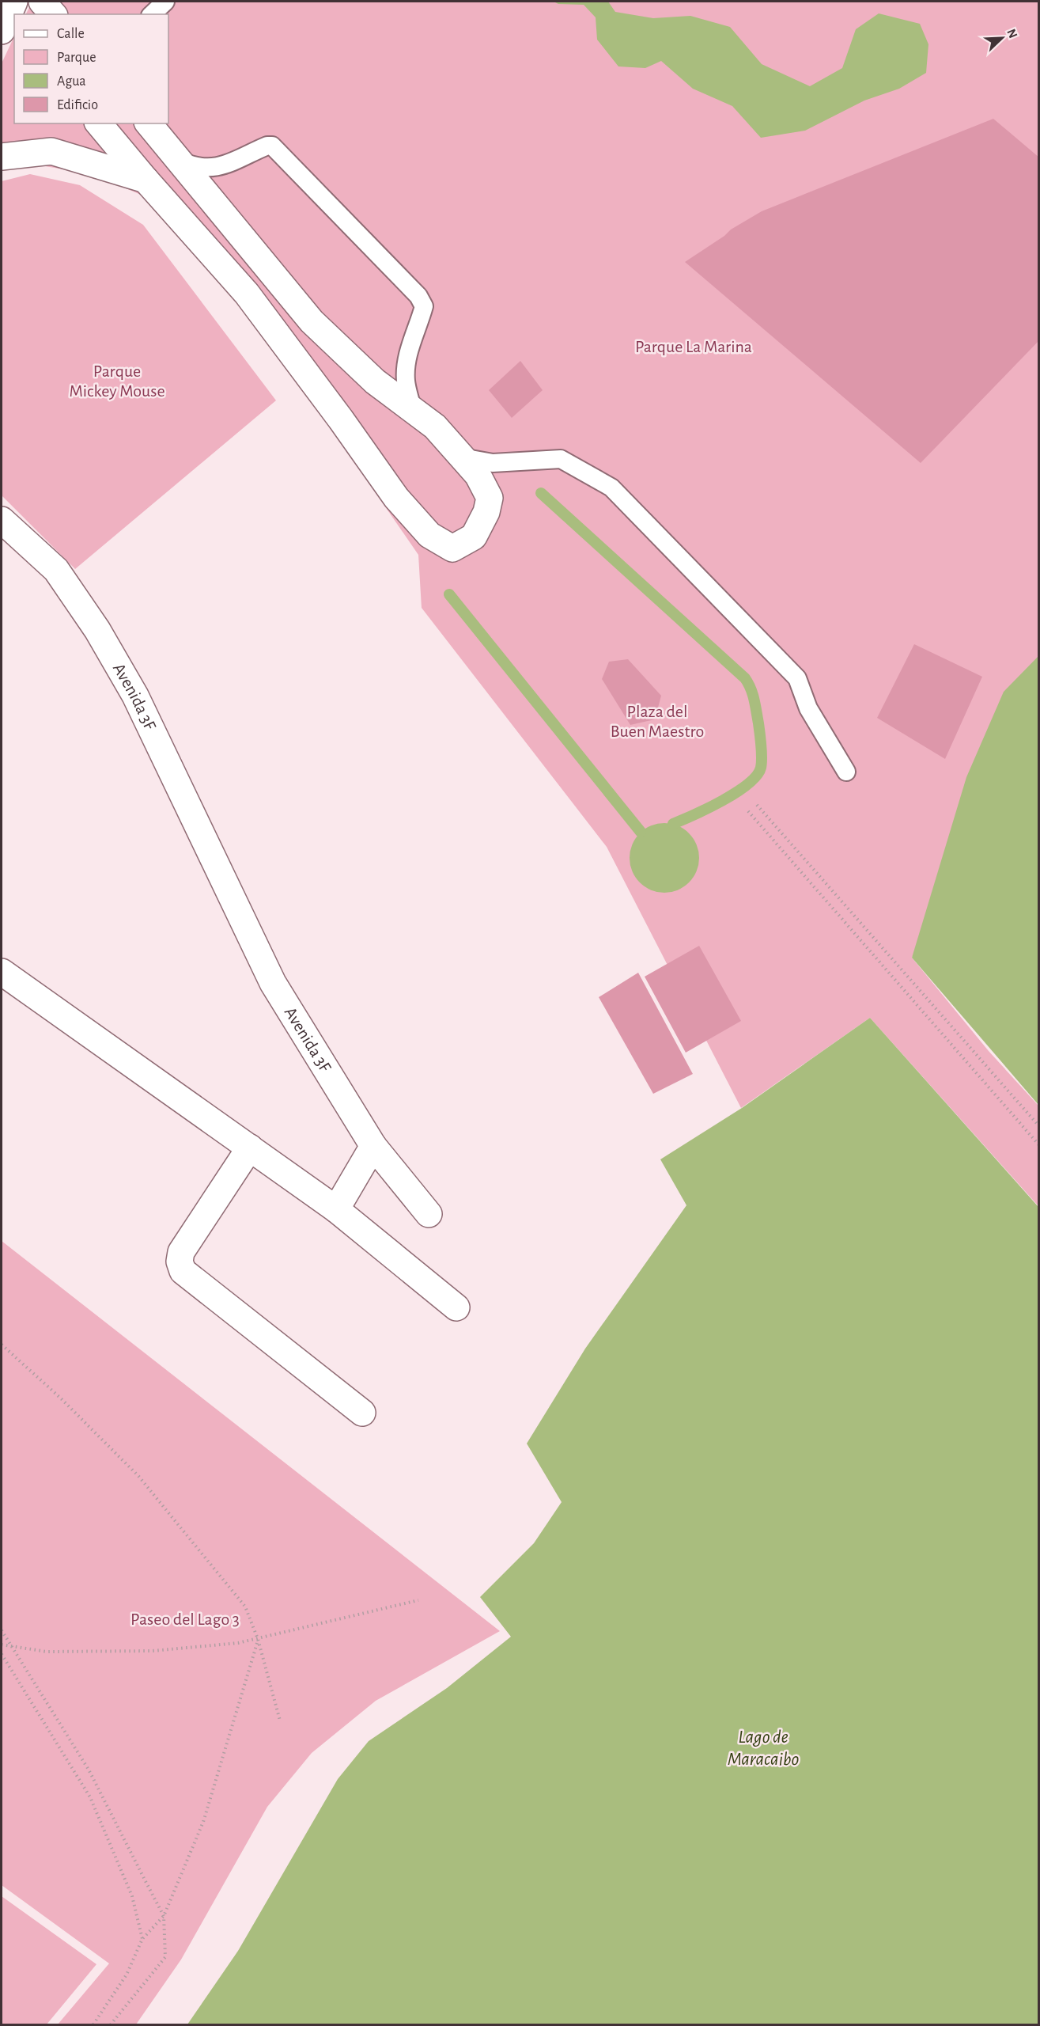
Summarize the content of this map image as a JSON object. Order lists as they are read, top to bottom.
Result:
{
  "streets": {
    "street": ["Avenida 3F"]
  },
  "water": ["Lago de Maracaibo"],
  "parks": [
    "Parque La Marina",
    "Parque Mickey Mouse",
    "Plaza del Buen Maestro",
    "Paseo del Lago 3"
  ],
  "legend": [
    "Calle",
    "Parque",
    "Agua",
    "Edificio"
  ],
  "north": "top right"
}
